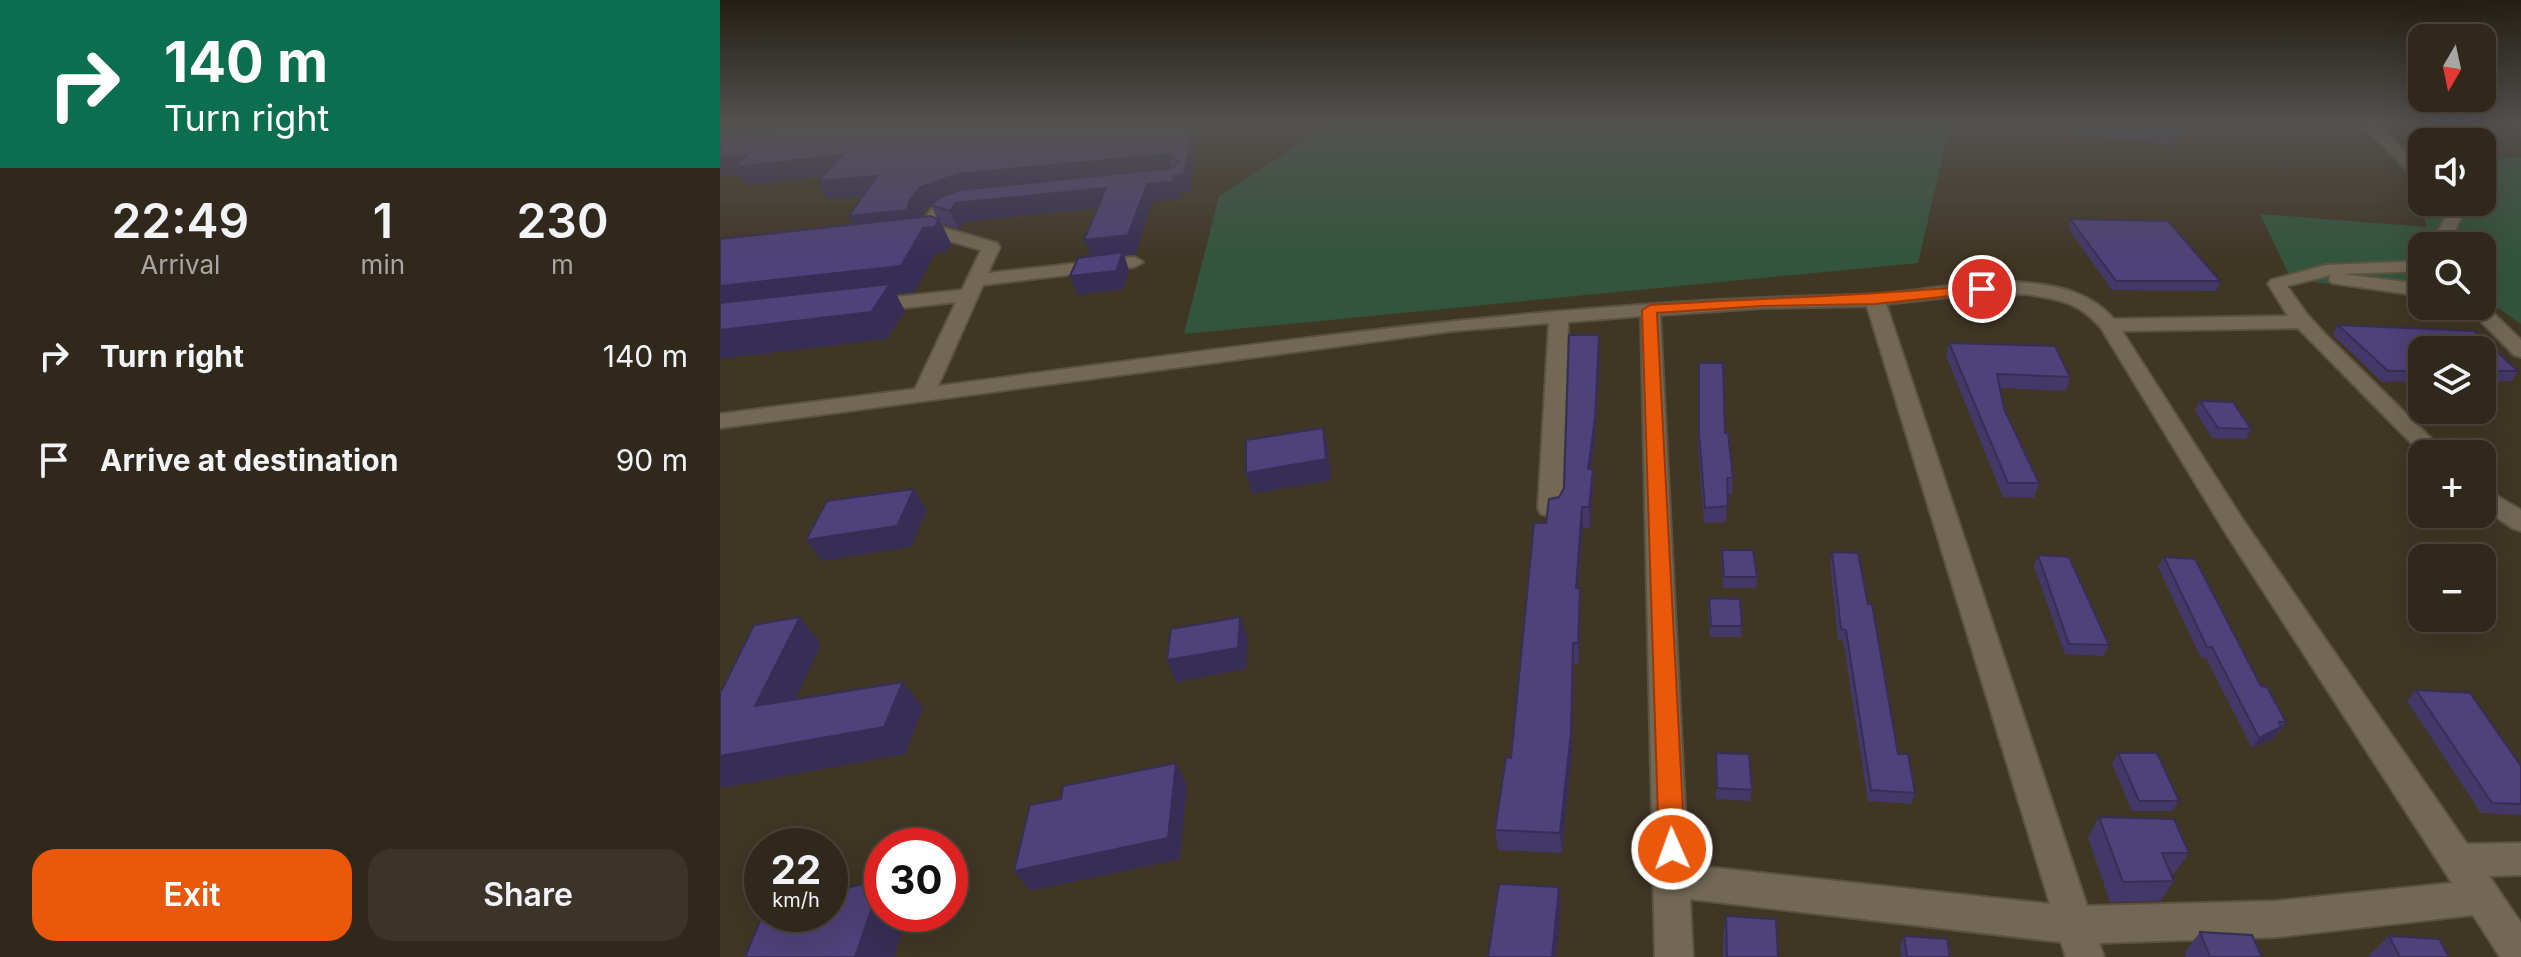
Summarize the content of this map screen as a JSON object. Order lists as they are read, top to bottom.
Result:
{
  "north": "bottom",
  "page": {
    "turn": ["140 m", "Turn right"],
    "map_buttons": ["+", "−"],
    "eta": [
      "22:49",
      "Arrival",
      "1",
      "min",
      "230",
      "m"
    ],
    "list": [
      {
        "name": "Turn right",
        "value": "140 m"
      },
      {
        "name": "Arrive at destination",
        "value": "90 m"
      }
    ],
    "speed": "22 km/h",
    "limit": "30",
    "buttons": ["Exit", "Share"]
  }
}
